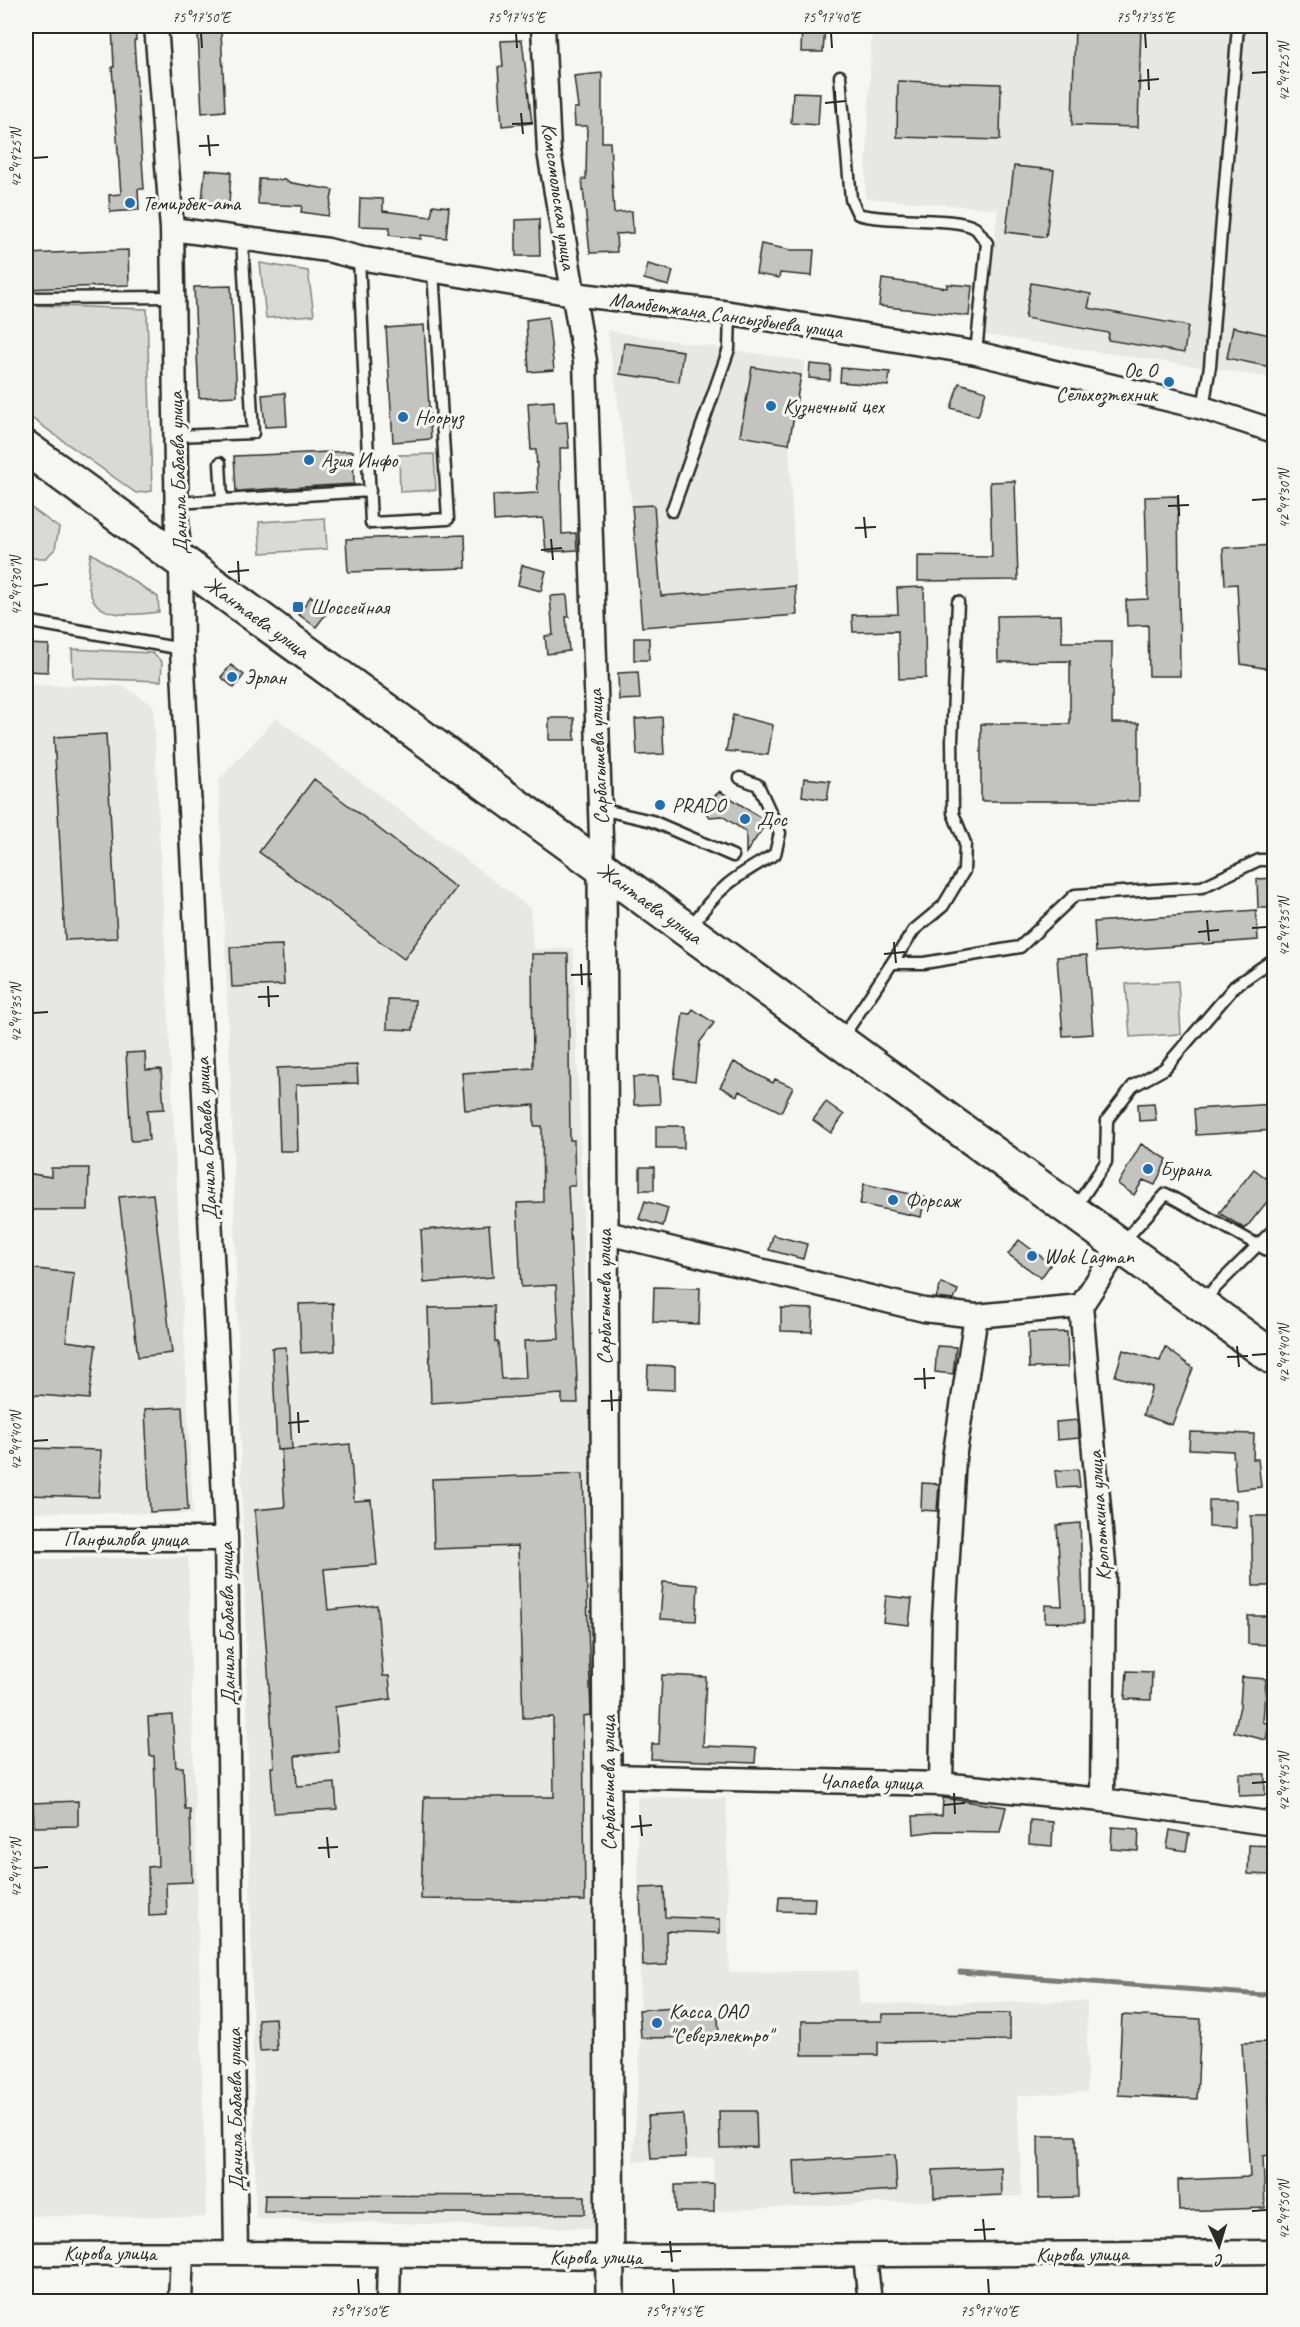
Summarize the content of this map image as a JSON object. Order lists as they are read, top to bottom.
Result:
{
  "streets": {
    "main road": ["Жантаева улица"],
    "street": [
      "Комсомольская улица",
      "Мамбетжана Сансызбыева улица",
      "Данила Бабаева улица",
      "Сарбагышева улица",
      "Кропоткина улица",
      "Панфилова улица",
      "Чапаева улица",
      "Кирова улица"
    ]
  },
  "crossings": [
    ["Комсомольская улица", "Мамбетжана Сансызбыева улица"],
    ["Комсомольская улица", "Сарбагышева улица"],
    ["Мамбетжана Сансызбыева улица", "Данила Бабаева улица"],
    ["Мамбетжана Сансызбыева улица", "Сарбагышева улица"],
    ["Данила Бабаева улица", "Жантаева улица"],
    ["Данила Бабаева улица", "Панфилова улица"],
    ["Данила Бабаева улица", "Кирова улица"],
    ["Жантаева улица", "Сарбагышева улица"],
    ["Сарбагышева улица", "Чапаева улица"],
    ["Сарбагышева улица", "Кирова улица"],
    ["Кропоткина улица", "Чапаева улица"]
  ],
  "places": {
    "other": [
      "Темирбек-ата",
      "Ос О Сельхозтехник",
      "Кузнечный цех",
      "Нооруз",
      "Азия Инфо",
      "Эрлан",
      "PRADO",
      "Дос",
      "Бурана",
      "Форсаж",
      "Wok Lagman",
      "Касса ОАО \"Северэлектро\""
    ],
    "transit": ["Шоссейная"]
  },
  "north": "bottom",
  "coordinates": [
    "75°17'50\"E",
    "75°17'45\"E",
    "75°17'40\"E",
    "75°17'35\"E",
    "42°49'25\"N",
    "42°49'30\"N",
    "42°49'35\"N",
    "42°49'40\"N",
    "42°49'45\"N",
    "42°49'50\"N"
  ]
}
